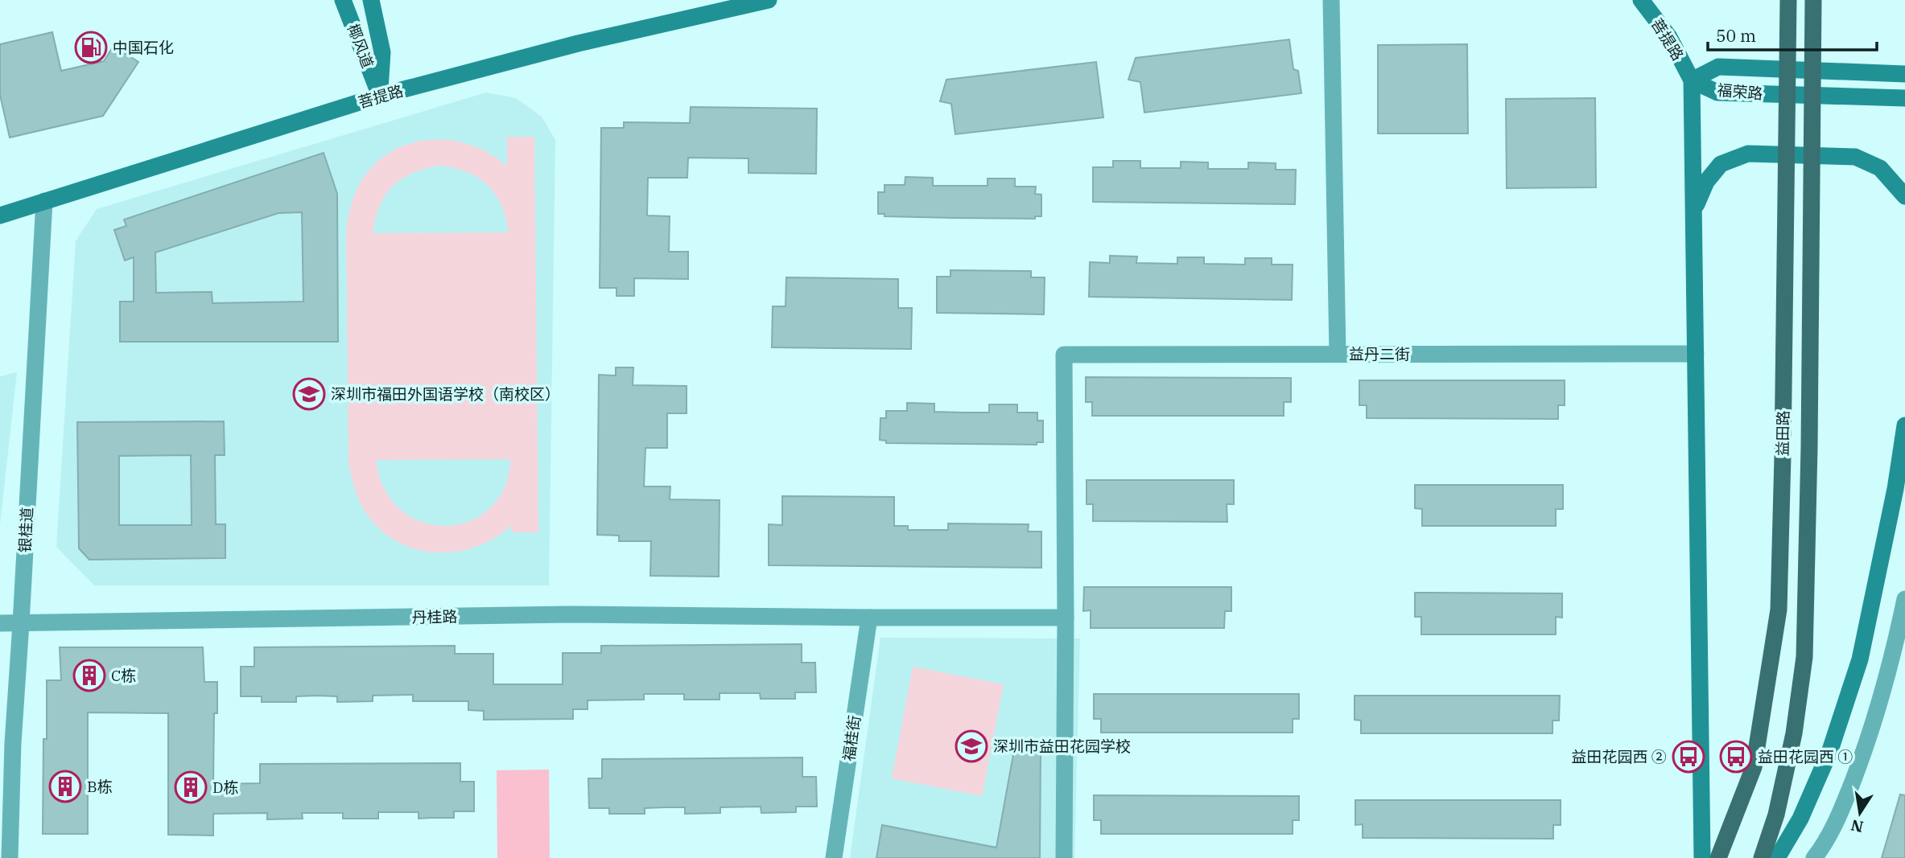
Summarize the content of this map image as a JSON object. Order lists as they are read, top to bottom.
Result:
{
  "streets": {
    "main road": [
      "菩提路",
      "椰风道",
      "福荣路",
      "益田路"
    ],
    "street": [
      "益丹二街",
      "银桂道",
      "丹桂路",
      "福桂街"
    ]
  },
  "crossings": [
    ["菩提路", "椰风道"],
    ["菩提路", "福荣路"],
    ["菩提路", "银桂道"],
    ["益丹二街", "丹桂路"],
    ["银桂道", "丹桂路"],
    ["丹桂路", "福桂街"]
  ],
  "places": {
    "fuel station": ["中国石化"],
    "school or university": ["深圳市福田外国语学校（南校区）", "深圳市益田花园学校"],
    "building": ["C栋", "B栋", "D栋"],
    "bus stop": ["益田花园西 ②", "益田花园西 ①"]
  },
  "scale_bar": "50 m",
  "north": "bottom"
}
